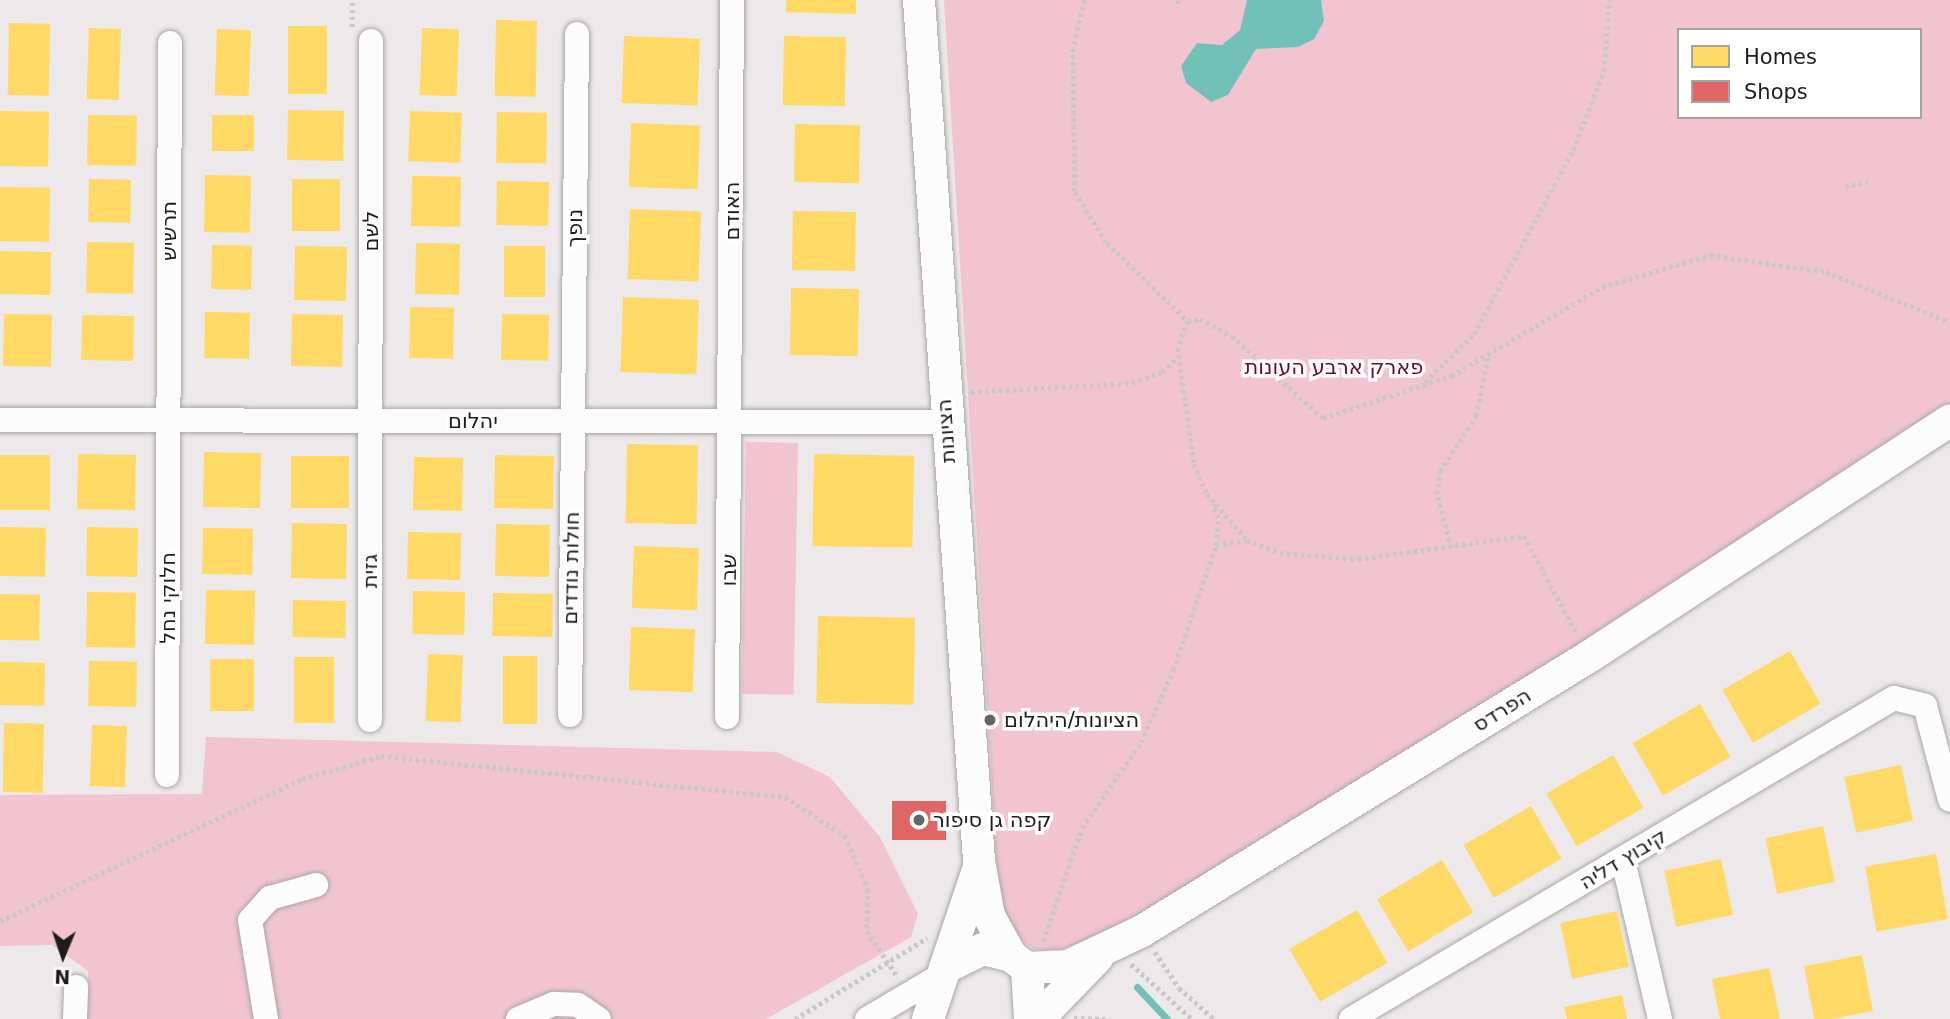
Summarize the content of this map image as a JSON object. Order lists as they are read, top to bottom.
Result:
{
  "streets": {
    "street": [
      "האודם",
      "נופך",
      "תרשיש",
      "לשם",
      "יהלום",
      "הציונות",
      "חולות נודדים",
      "שבו",
      "גזית",
      "חלוקי נחל",
      "הפרדס",
      "קיבוץ דליה"
    ]
  },
  "crossings": [
    ["האודם", "יהלום"],
    ["האודם", "שבו"],
    ["נופך", "יהלום"],
    ["נופך", "חולות נודדים"],
    ["תרשיש", "יהלום"],
    ["תרשיש", "חלוקי נחל"],
    ["לשם", "יהלום"],
    ["לשם", "גזית"],
    ["יהלום", "הציונות"],
    ["יהלום", "חולות נודדים"],
    ["יהלום", "שבו"],
    ["יהלום", "גזית"],
    ["יהלום", "חלוקי נחל"],
    ["הציונות", "הפרדס"]
  ],
  "parks": ["פארק ארבע העונות"],
  "places": ["הציונות/היהלום", "קפה גן סיפור"],
  "legend": ["Homes", "Shops"],
  "north": "bottom"
}
